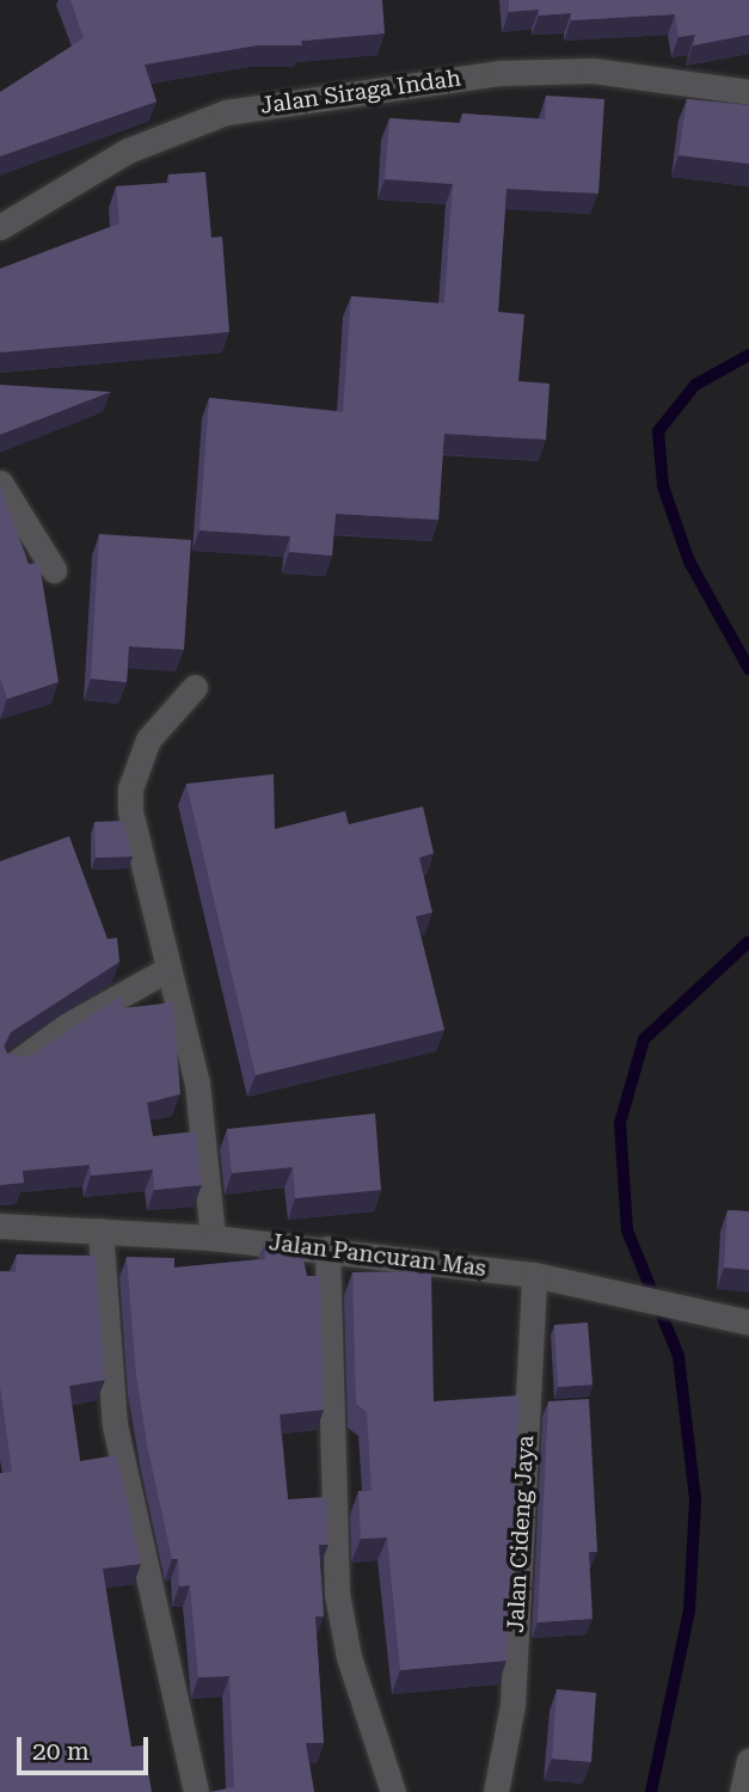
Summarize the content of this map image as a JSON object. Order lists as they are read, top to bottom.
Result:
{
  "streets": {
    "street": ["Jalan Siraga Indah", "Jalan Pancuran Mas", "Jalan Cideng Jaya"]
  },
  "crossings": [
    ["Jalan Pancuran Mas", "Jalan Cideng Jaya"]
  ],
  "scale_bar": "20 m"
}
